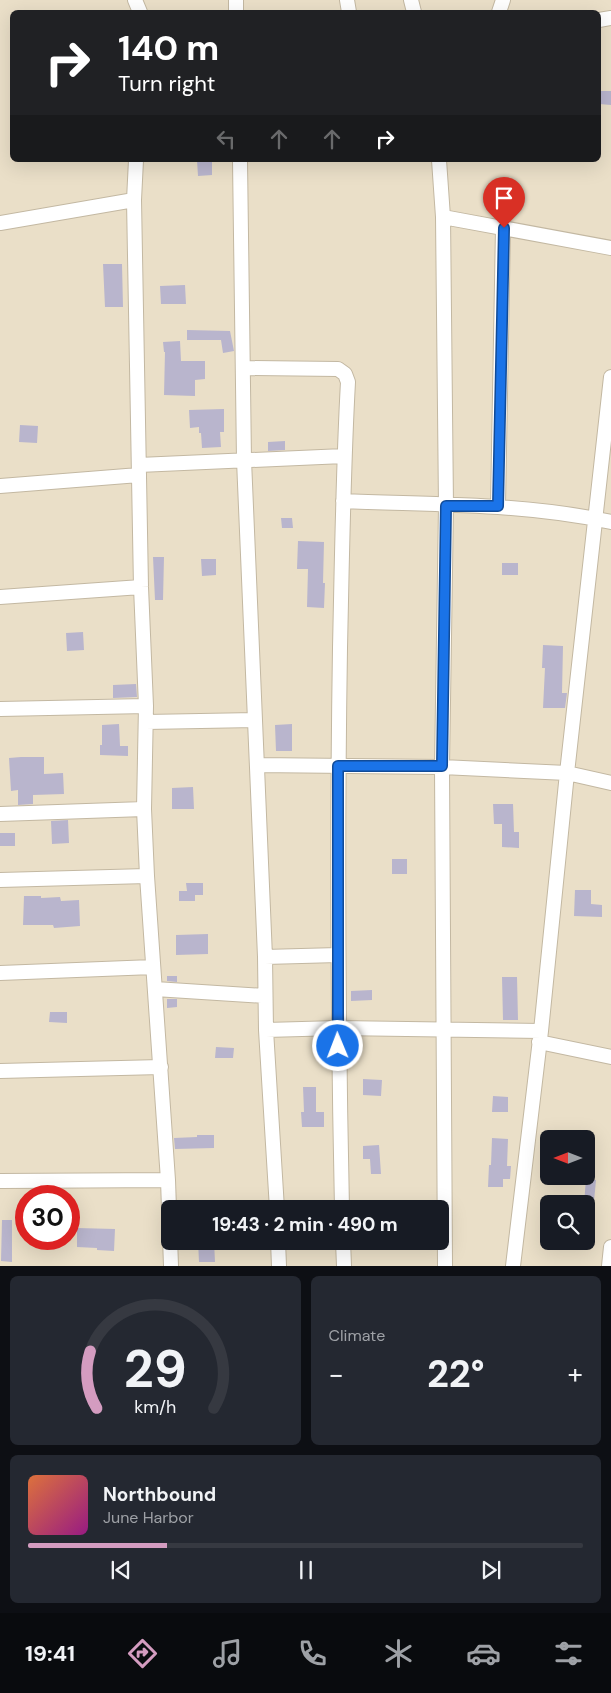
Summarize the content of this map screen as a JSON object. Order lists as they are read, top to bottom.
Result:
{
  "north": "left",
  "page": {
    "turn": ["140 m", "Turn right"],
    "limit": "30",
    "trip": "19:43 · 2 min · 490 m",
    "tile": "Climate",
    "heat": ["−", "22°", "+"],
    "song": ["Northbound", "June Harbor"],
    "tabs": "19:41",
    "gauge": ["29", "km/h"]
  }
}
